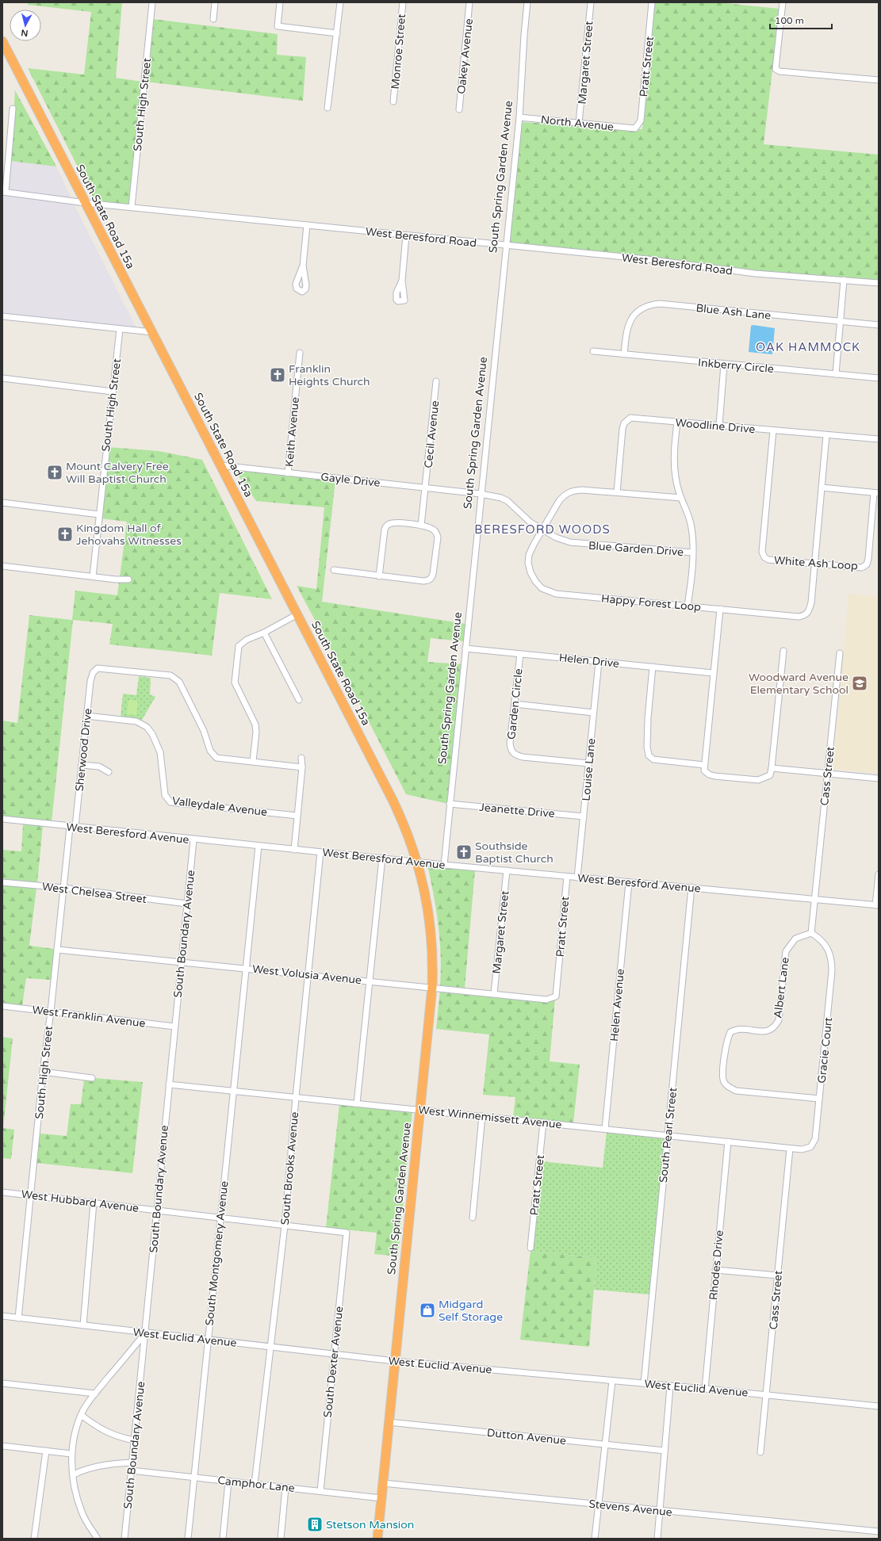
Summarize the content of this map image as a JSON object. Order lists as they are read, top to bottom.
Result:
{
  "streets": {
    "highway": ["South Spring Garden Avenue", "South State Road 15a"],
    "street": [
      "Monroe Street",
      "Oakey Avenue",
      "Margaret Street",
      "Pratt Street",
      "South High Street",
      "North Avenue",
      "West Beresford Road",
      "Blue Ash Lane",
      "Inkberry Circle",
      "Woodline Drive",
      "Keith Avenue",
      "Cecil Avenue",
      "Gayle Drive",
      "Blue Garden Drive",
      "White Ash Loop",
      "Happy Forest Loop",
      "Helen Drive",
      "Garden Circle",
      "Sherwood Drive",
      "Louise Lane",
      "Cass Street",
      "Valleydale Avenue",
      "Jeanette Drive",
      "West Beresford Avenue",
      "West Chelsea Street",
      "South Boundary Avenue",
      "West Volusia Avenue",
      "Albert Lane",
      "Helen Avenue",
      "West Franklin Avenue",
      "Gracie Court",
      "West Winnemissett Avenue",
      "South Pearl Street",
      "South Brooks Avenue",
      "West Hubbard Avenue",
      "South Montgomery Avenue",
      "Rhodes Drive",
      "West Euclid Avenue",
      "South Dexter Avenue",
      "Dutton Avenue",
      "Camphor Lane",
      "Stevens Avenue"
    ]
  },
  "crossings": [
    ["Margaret Street", "North Avenue"],
    ["Margaret Street", "West Beresford Avenue"],
    ["Margaret Street", "West Volusia Avenue"],
    ["Pratt Street", "North Avenue"],
    ["Pratt Street", "West Beresford Avenue"],
    ["Pratt Street", "West Volusia Avenue"],
    ["Pratt Street", "West Winnemissett Avenue"],
    ["South High Street", "West Beresford Road"],
    ["South High Street", "Sherwood Drive"],
    ["South High Street", "West Beresford Avenue"],
    ["South High Street", "West Chelsea Street"],
    ["South High Street", "West Volusia Avenue"],
    ["South High Street", "West Franklin Avenue"],
    ["South High Street", "West Hubbard Avenue"],
    ["South High Street", "West Euclid Avenue"],
    ["North Avenue", "South Spring Garden Avenue"],
    ["South Spring Garden Avenue", "South State Road 15a"],
    ["South Spring Garden Avenue", "West Beresford Road"],
    ["South Spring Garden Avenue", "Gayle Drive"],
    ["South Spring Garden Avenue", "Blue Garden Drive"],
    ["South Spring Garden Avenue", "Helen Drive"],
    ["South Spring Garden Avenue", "Jeanette Drive"],
    ["South Spring Garden Avenue", "West Beresford Avenue"],
    ["South Spring Garden Avenue", "West Volusia Avenue"],
    ["South Spring Garden Avenue", "West Winnemissett Avenue"],
    ["South Spring Garden Avenue", "West Euclid Avenue"],
    ["South Spring Garden Avenue", "Dutton Avenue"],
    ["South Spring Garden Avenue", "Camphor Lane"],
    ["South Spring Garden Avenue", "Stevens Avenue"],
    ["South State Road 15a", "West Beresford Road"],
    ["South State Road 15a", "Gayle Drive"],
    ["South State Road 15a", "West Beresford Avenue"],
    ["Blue Ash Lane", "Inkberry Circle"],
    ["Woodline Drive", "White Ash Loop"],
    ["Woodline Drive", "Happy Forest Loop"],
    ["Keith Avenue", "Gayle Drive"],
    ["Cecil Avenue", "Gayle Drive"],
    ["Gayle Drive", "Blue Garden Drive"],
    ["Blue Garden Drive", "Happy Forest Loop"],
    ["White Ash Loop", "Happy Forest Loop"],
    ["Helen Drive", "Garden Circle"],
    ["Helen Drive", "Louise Lane"],
    ["Garden Circle", "Louise Lane"],
    ["Sherwood Drive", "Valleydale Avenue"],
    ["Sherwood Drive", "West Beresford Avenue"],
    ["Louise Lane", "Jeanette Drive"],
    ["Louise Lane", "West Beresford Avenue"],
    ["Cass Street", "West Beresford Avenue"],
    ["Cass Street", "West Winnemissett Avenue"],
    ["Cass Street", "West Euclid Avenue"],
    ["West Beresford Avenue", "South Boundary Avenue"],
    ["West Beresford Avenue", "Helen Avenue"],
    ["West Beresford Avenue", "South Pearl Street"],
    ["West Beresford Avenue", "South Brooks Avenue"],
    ["West Beresford Avenue", "South Montgomery Avenue"],
    ["West Chelsea Street", "South Boundary Avenue"],
    ["South Boundary Avenue", "West Volusia Avenue"],
    ["South Boundary Avenue", "West Franklin Avenue"],
    ["South Boundary Avenue", "West Winnemissett Avenue"],
    ["South Boundary Avenue", "West Hubbard Avenue"],
    ["South Boundary Avenue", "West Euclid Avenue"],
    ["South Boundary Avenue", "Camphor Lane"],
    ["West Volusia Avenue", "South Brooks Avenue"],
    ["West Volusia Avenue", "South Montgomery Avenue"],
    ["Albert Lane", "Gracie Court"],
    ["Helen Avenue", "West Winnemissett Avenue"],
    ["Gracie Court", "West Winnemissett Avenue"],
    ["West Winnemissett Avenue", "South Pearl Street"],
    ["West Winnemissett Avenue", "South Brooks Avenue"],
    ["West Winnemissett Avenue", "South Montgomery Avenue"],
    ["West Winnemissett Avenue", "Rhodes Drive"],
    ["South Pearl Street", "West Euclid Avenue"],
    ["South Brooks Avenue", "West Hubbard Avenue"],
    ["South Brooks Avenue", "West Euclid Avenue"],
    ["South Brooks Avenue", "Camphor Lane"],
    ["West Hubbard Avenue", "South Montgomery Avenue"],
    ["West Hubbard Avenue", "South Dexter Avenue"],
    ["South Montgomery Avenue", "West Euclid Avenue"],
    ["South Montgomery Avenue", "Camphor Lane"],
    ["Rhodes Drive", "West Euclid Avenue"],
    ["West Euclid Avenue", "South Dexter Avenue"],
    ["South Dexter Avenue", "Camphor Lane"]
  ],
  "districts": ["OAK HAMMOCK", "BERESFORD WOODS"],
  "places": {
    "church": [
      "Franklin Heights Church",
      "Mount Calvery Free Will Baptist Church",
      "Kingdom Hall of Jehovahs Witnesses",
      "Southside Baptist Church"
    ],
    "school or university": ["Woodward Avenue Elementary School"],
    "shop": ["Midgard Self Storage"],
    "building": ["Stetson Mansion"]
  },
  "scale_bar": "100 m",
  "north": "bottom"
}
